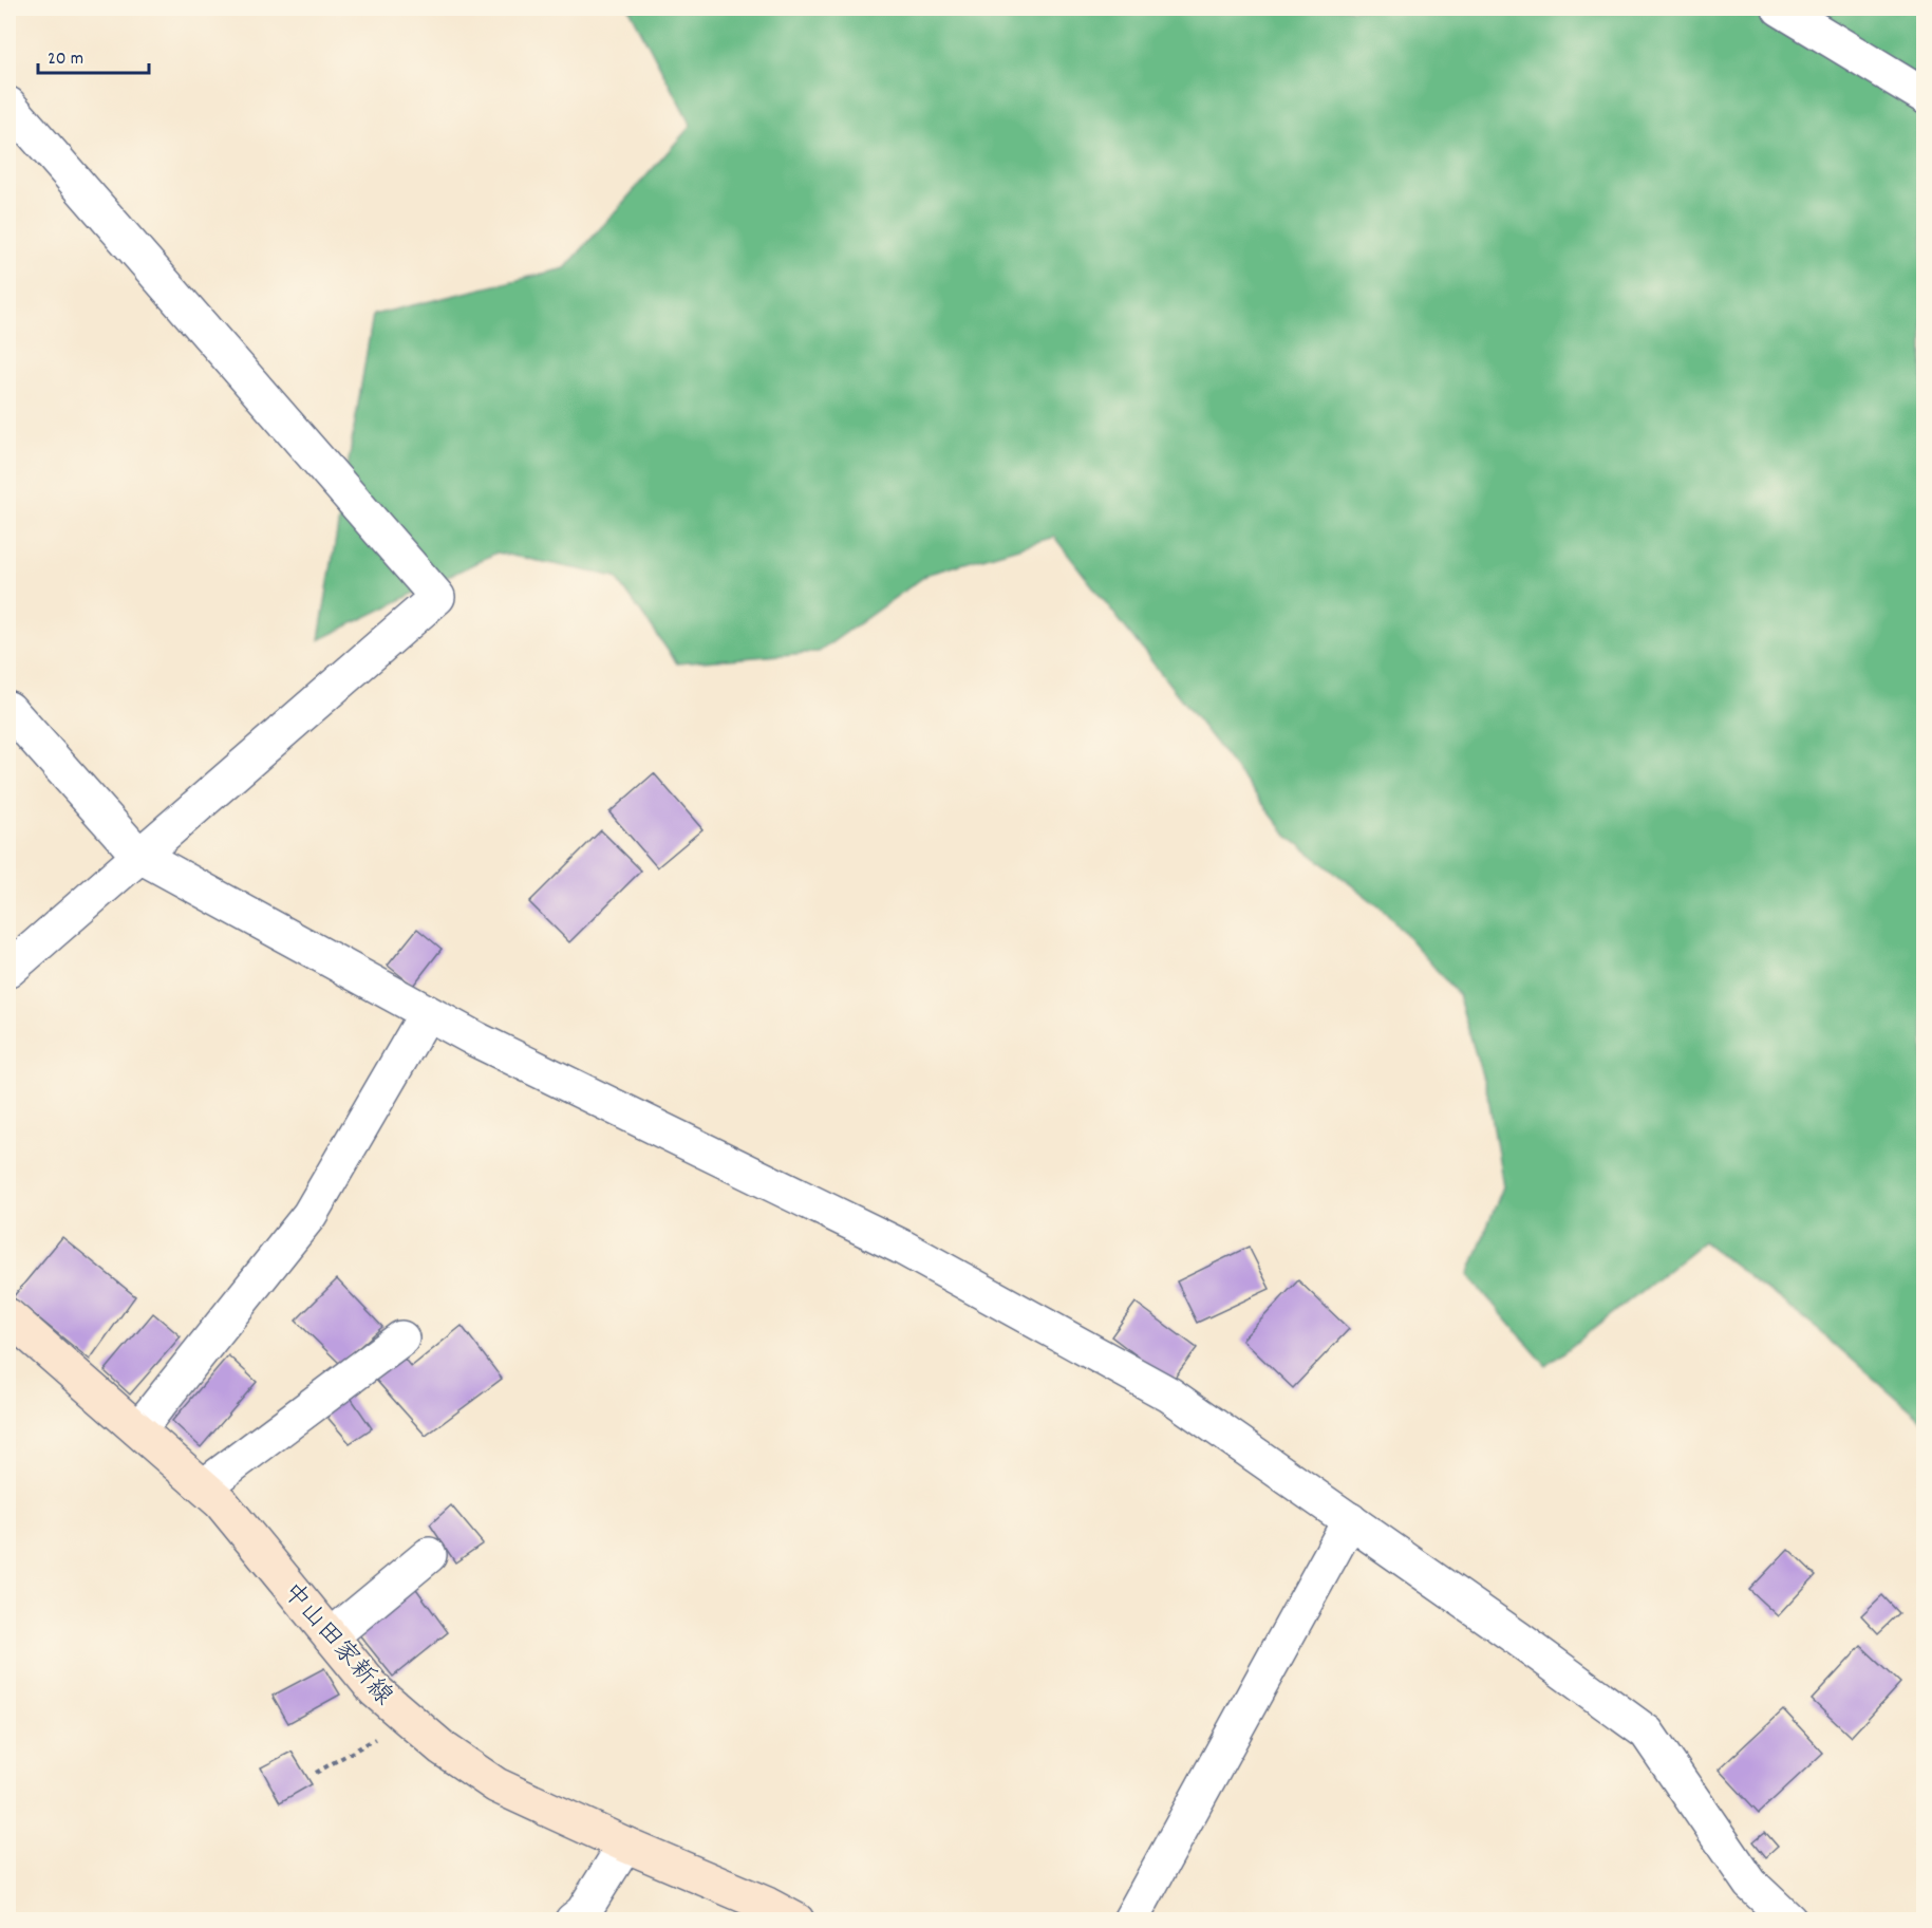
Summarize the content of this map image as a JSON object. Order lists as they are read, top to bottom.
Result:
{
  "streets": {
    "main road": ["中山田家新線"]
  },
  "scale_bar": "20 m"
}
